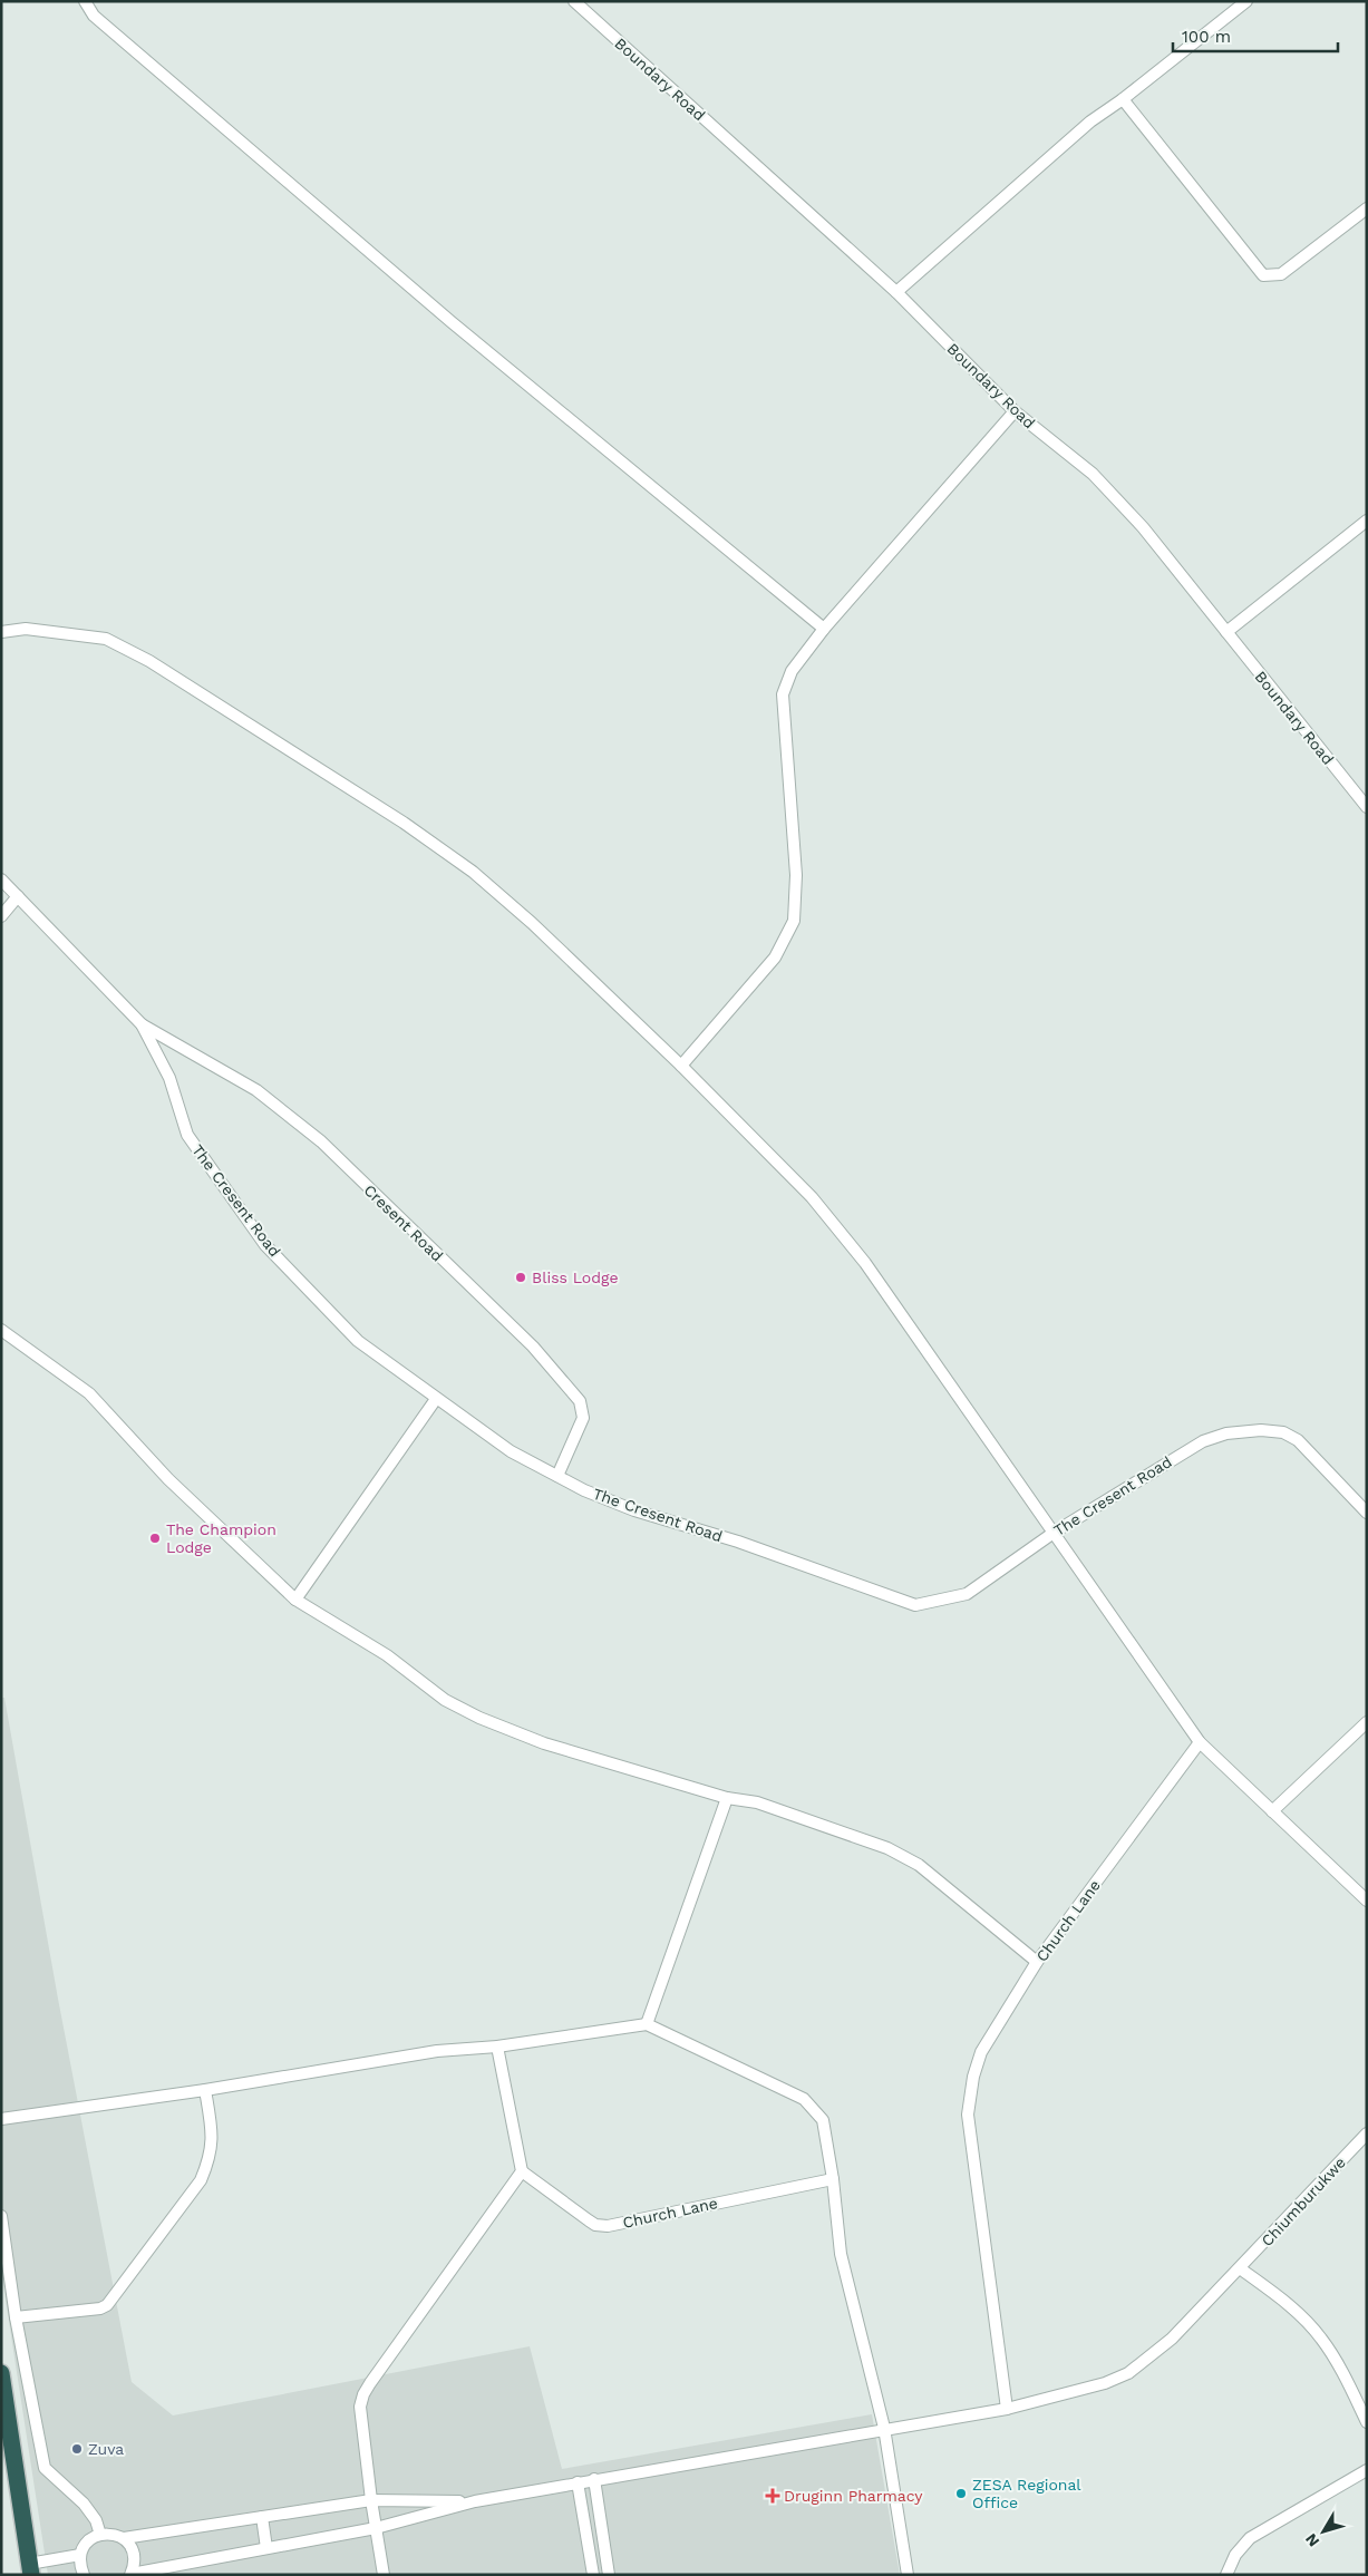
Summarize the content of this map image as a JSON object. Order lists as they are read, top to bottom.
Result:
{
  "streets": {
    "street": [
      "Boundary Road",
      "The Cresent Road",
      "Cresent Road",
      "Church Lane",
      "Chiumburukwe"
    ]
  },
  "crossings": [
    ["The Cresent Road", "Cresent Road"],
    ["Church Lane", "Chiumburukwe"]
  ],
  "places": {
    "other": [
      "Bliss Lodge",
      "The Champion Lodge",
      "Zuva",
      "ZESA Regional Office"
    ],
    "health": ["Druginn Pharmacy"]
  },
  "scale_bar": "100 m",
  "north": "bottom left"
}
